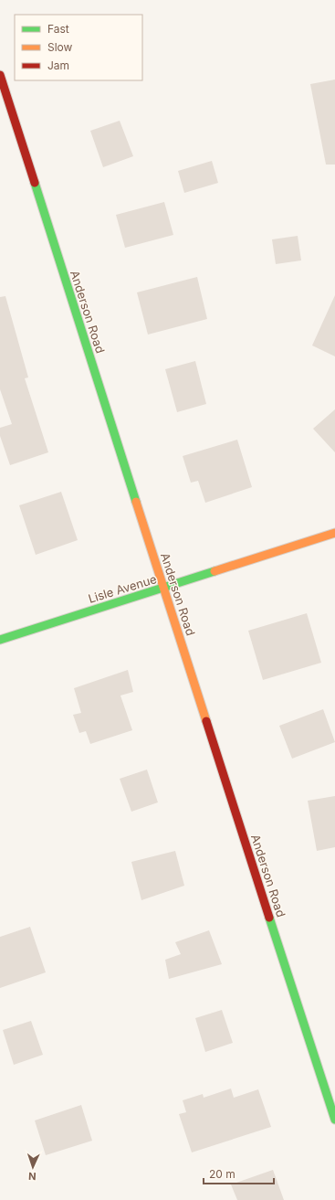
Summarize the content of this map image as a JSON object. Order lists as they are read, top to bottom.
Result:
{
  "streets": {
    "street": ["Anderson Road", "Lisle Avenue"]
  },
  "crossings": [
    ["Anderson Road", "Lisle Avenue"]
  ],
  "legend": ["Fast", "Slow", "Jam"],
  "scale_bar": "20 m",
  "north": "bottom"
}
